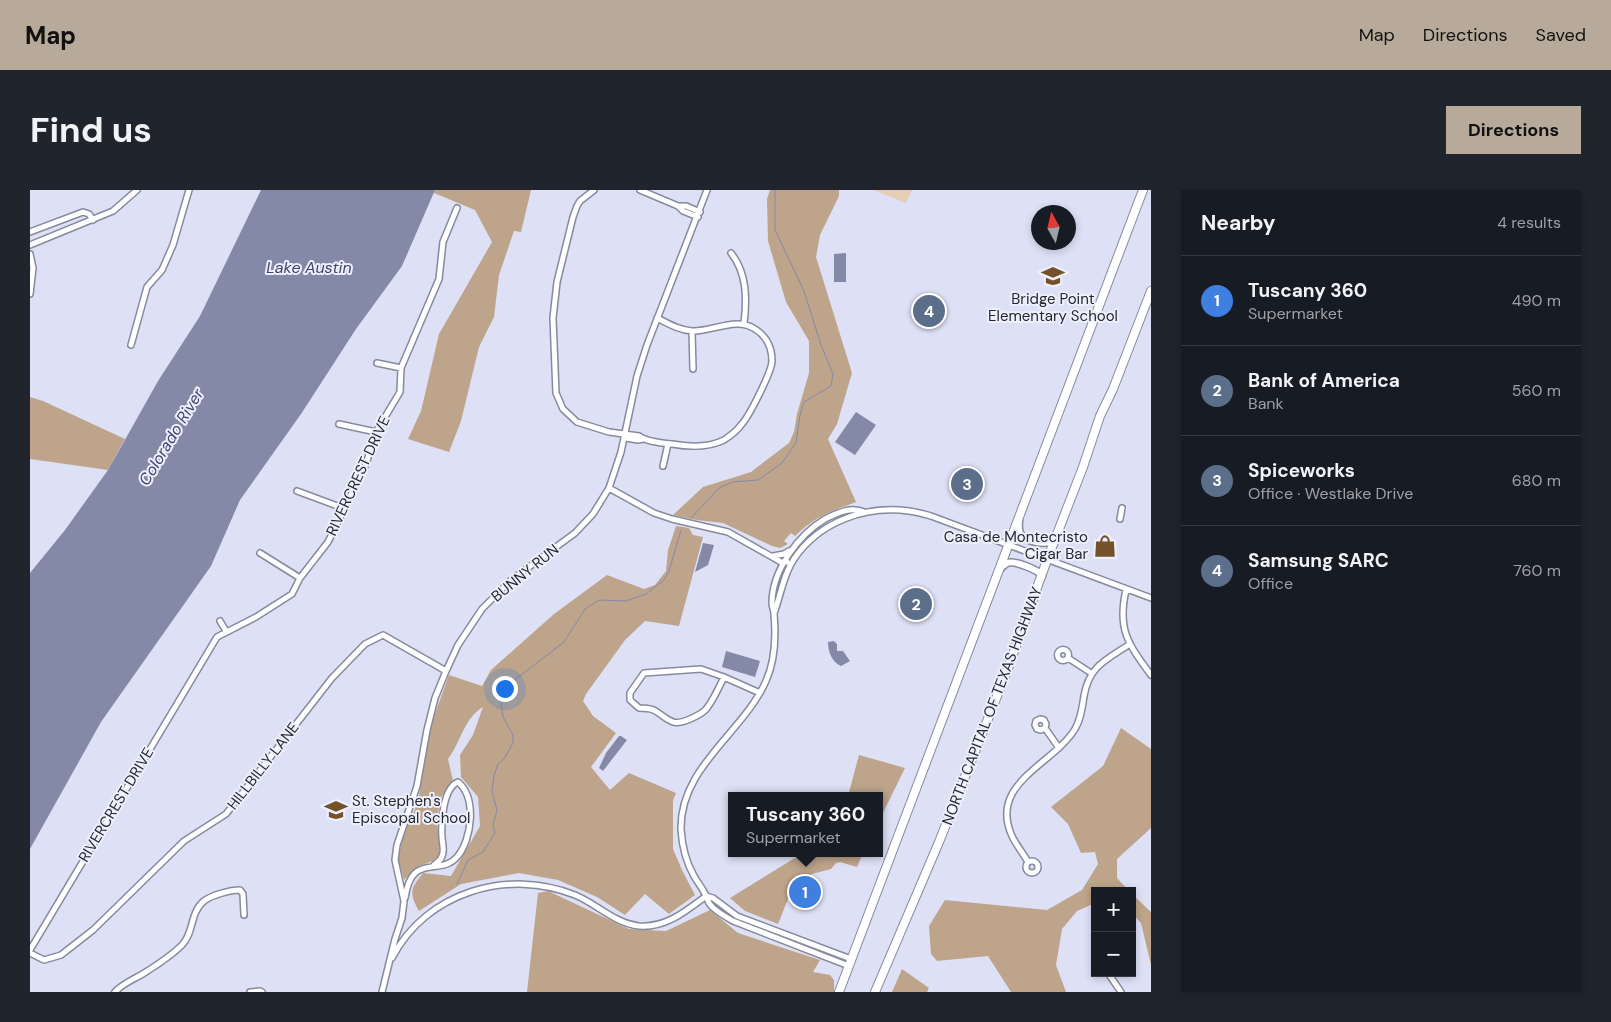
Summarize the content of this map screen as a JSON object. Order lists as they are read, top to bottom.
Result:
{
  "streets": {
    "highway": ["NORTH CAPITAL OF TEXAS HIGHWAY"],
    "street": ["RIVERCREST DRIVE", "BUNNY RUN", "HILLBILLY LANE"]
  },
  "crossings": [
    ["RIVERCREST DRIVE", "HILLBILLY LANE"],
    ["BUNNY RUN", "HILLBILLY LANE"]
  ],
  "water": ["Lake Austin", "Colorado River"],
  "places": {
    "school or university": ["Bridge Point Elementary School", "St. Stephen's Episcopal School"],
    "shop": ["Casa de Montecristo Cigar Bar"]
  },
  "north": "top",
  "page": {
    "header": "Map",
    "nav": ["Map", "Directions", "Saved"],
    "buttons": "Directions",
    "title": "Find us",
    "heading": ["Nearby", "4 results"],
    "list": [
      {
        "mark": "1",
        "name": "Tuscany 360",
        "note": "Supermarket",
        "value": "490 m"
      },
      {
        "mark": "2",
        "name": "Bank of America",
        "note": "Bank",
        "value": "560 m"
      },
      {
        "mark": "3",
        "name": "Spiceworks",
        "note": "Office · Westlake Drive",
        "value": "680 m"
      },
      {
        "mark": "4",
        "name": "Samsung SARC",
        "note": "Office",
        "value": "760 m"
      }
    ],
    "pins": [
      "4",
      "3",
      "2",
      "1"
    ],
    "popup": ["Tuscany 360", "Supermarket"],
    "map_buttons": ["+", "−"]
  }
}
